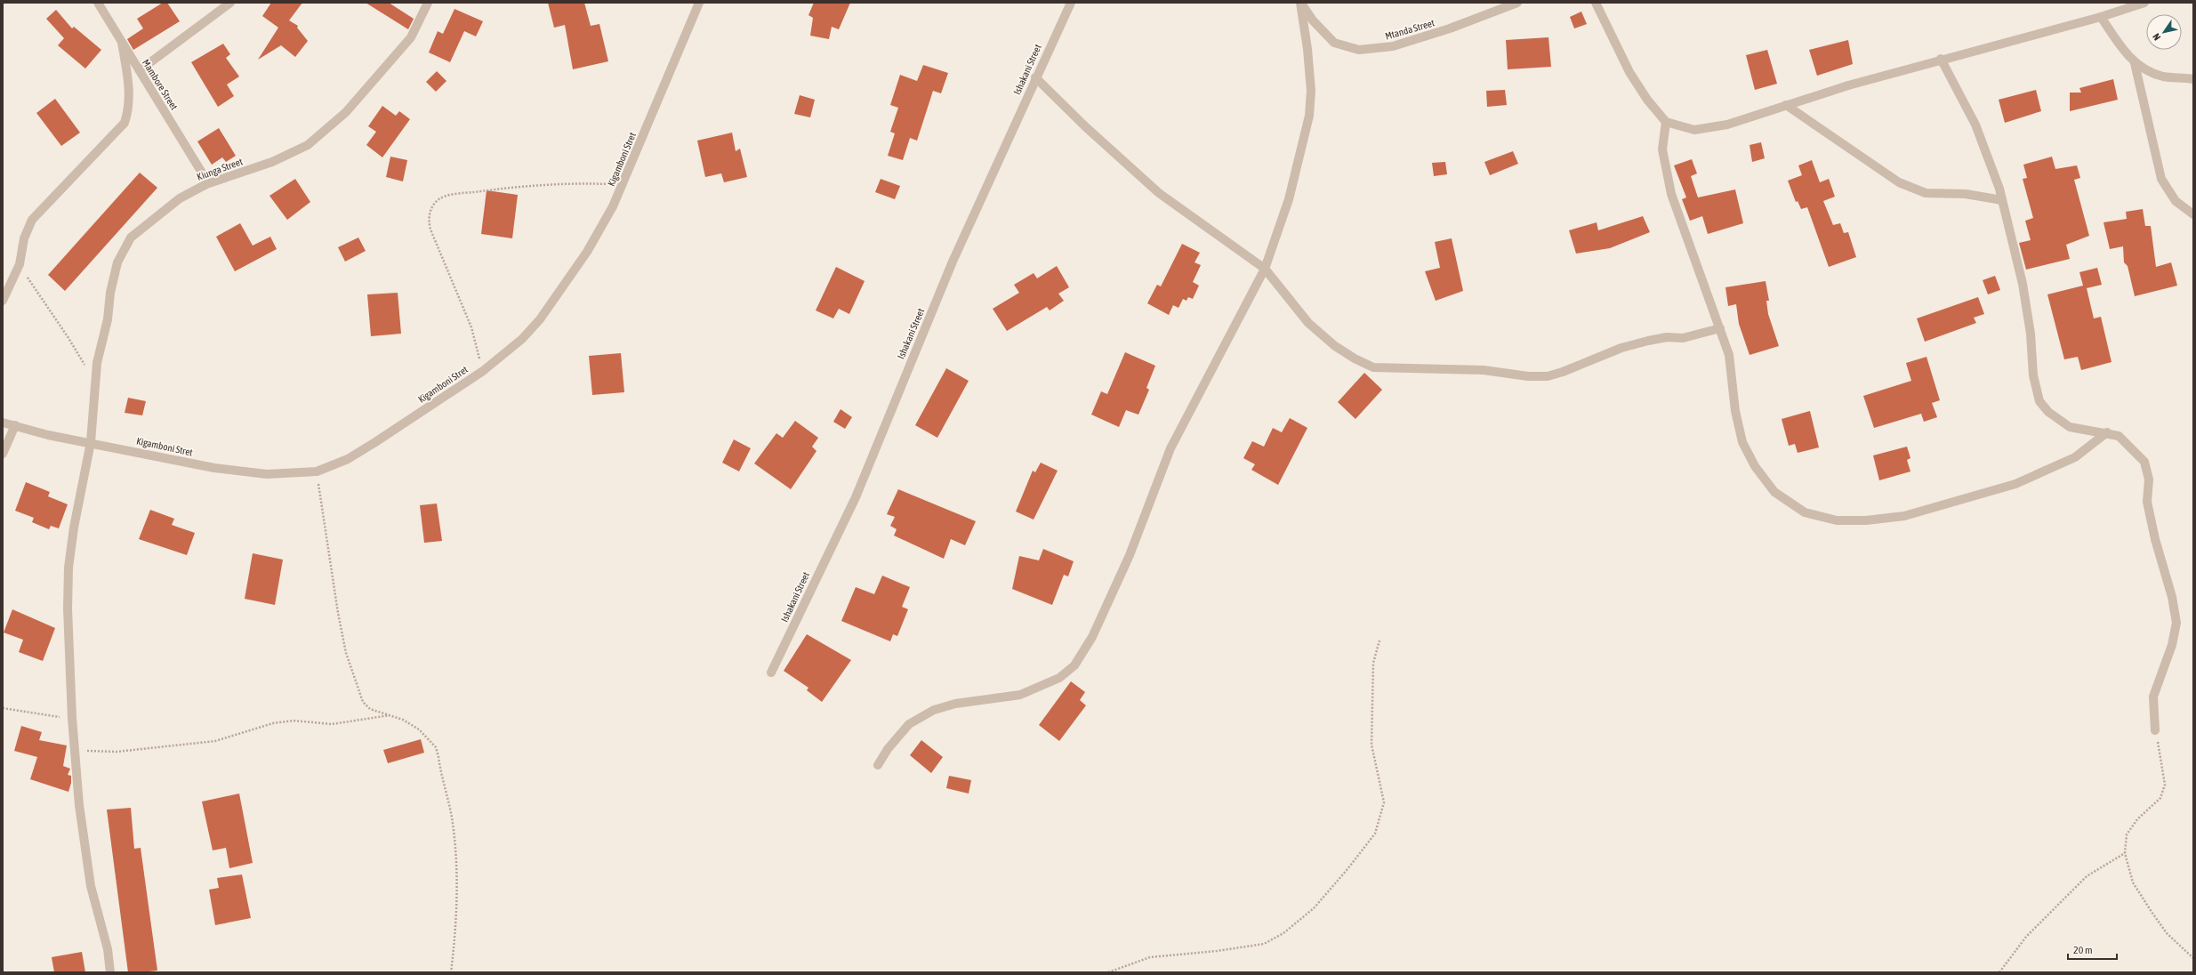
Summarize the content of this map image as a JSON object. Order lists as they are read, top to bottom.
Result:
{
  "streets": {
    "street": [
      "Mtanda Street",
      "Ishakani Street",
      "Mambore Street",
      "Kigamboni Stret",
      "Kiunga Street"
    ]
  },
  "crossings": [
    ["Kigamboni Stret", "Kiunga Street"]
  ],
  "scale_bar": "20 m",
  "north": "bottom left"
}
